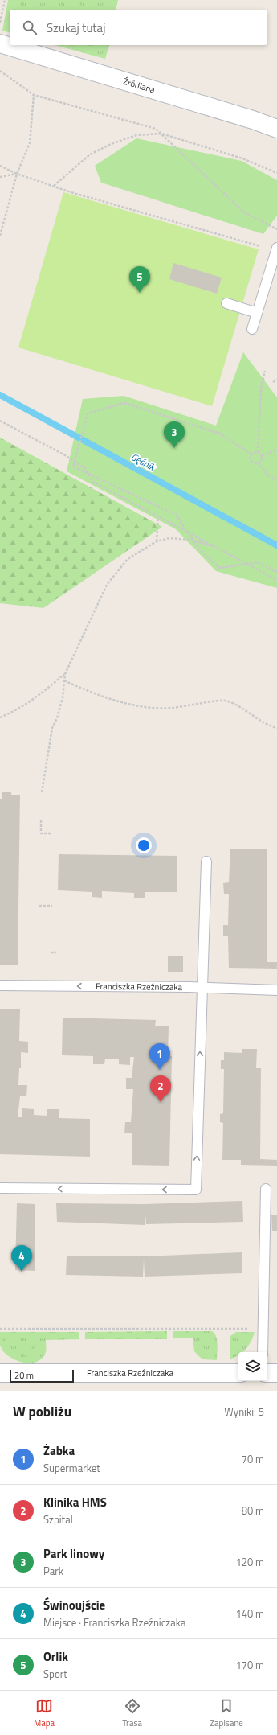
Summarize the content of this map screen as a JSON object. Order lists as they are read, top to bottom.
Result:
{
  "streets": {
    "street": ["Źródlana", "Franciszka Rzeźniczaka"]
  },
  "one_way": ["Franciszka Rzeźniczaka"],
  "water": ["Gęśnik"],
  "scale_bar": "20 m",
  "page": {
    "search": "Szukaj tutaj",
    "pins": [
      "5",
      "3",
      "1",
      "2",
      "4"
    ],
    "scale": "20 m",
    "heading": ["W pobliżu", "Wyniki: 5"],
    "list": [
      {
        "mark": "1",
        "name": "Żabka",
        "note": "Supermarket",
        "value": "70 m"
      },
      {
        "mark": "2",
        "name": "Klinika HMS",
        "note": "Szpital",
        "value": "80 m"
      },
      {
        "mark": "3",
        "name": "Park linowy",
        "note": "Park",
        "value": "120 m"
      },
      {
        "mark": "4",
        "name": "Świnoujście",
        "note": "Miejsce · Franciszka Rzeźniczaka",
        "value": "140 m"
      },
      {
        "mark": "5",
        "name": "Orlik",
        "note": "Sport",
        "value": "170 m"
      }
    ],
    "nav": ["Mapa", "Trasa", "Zapisane"]
  }
}
